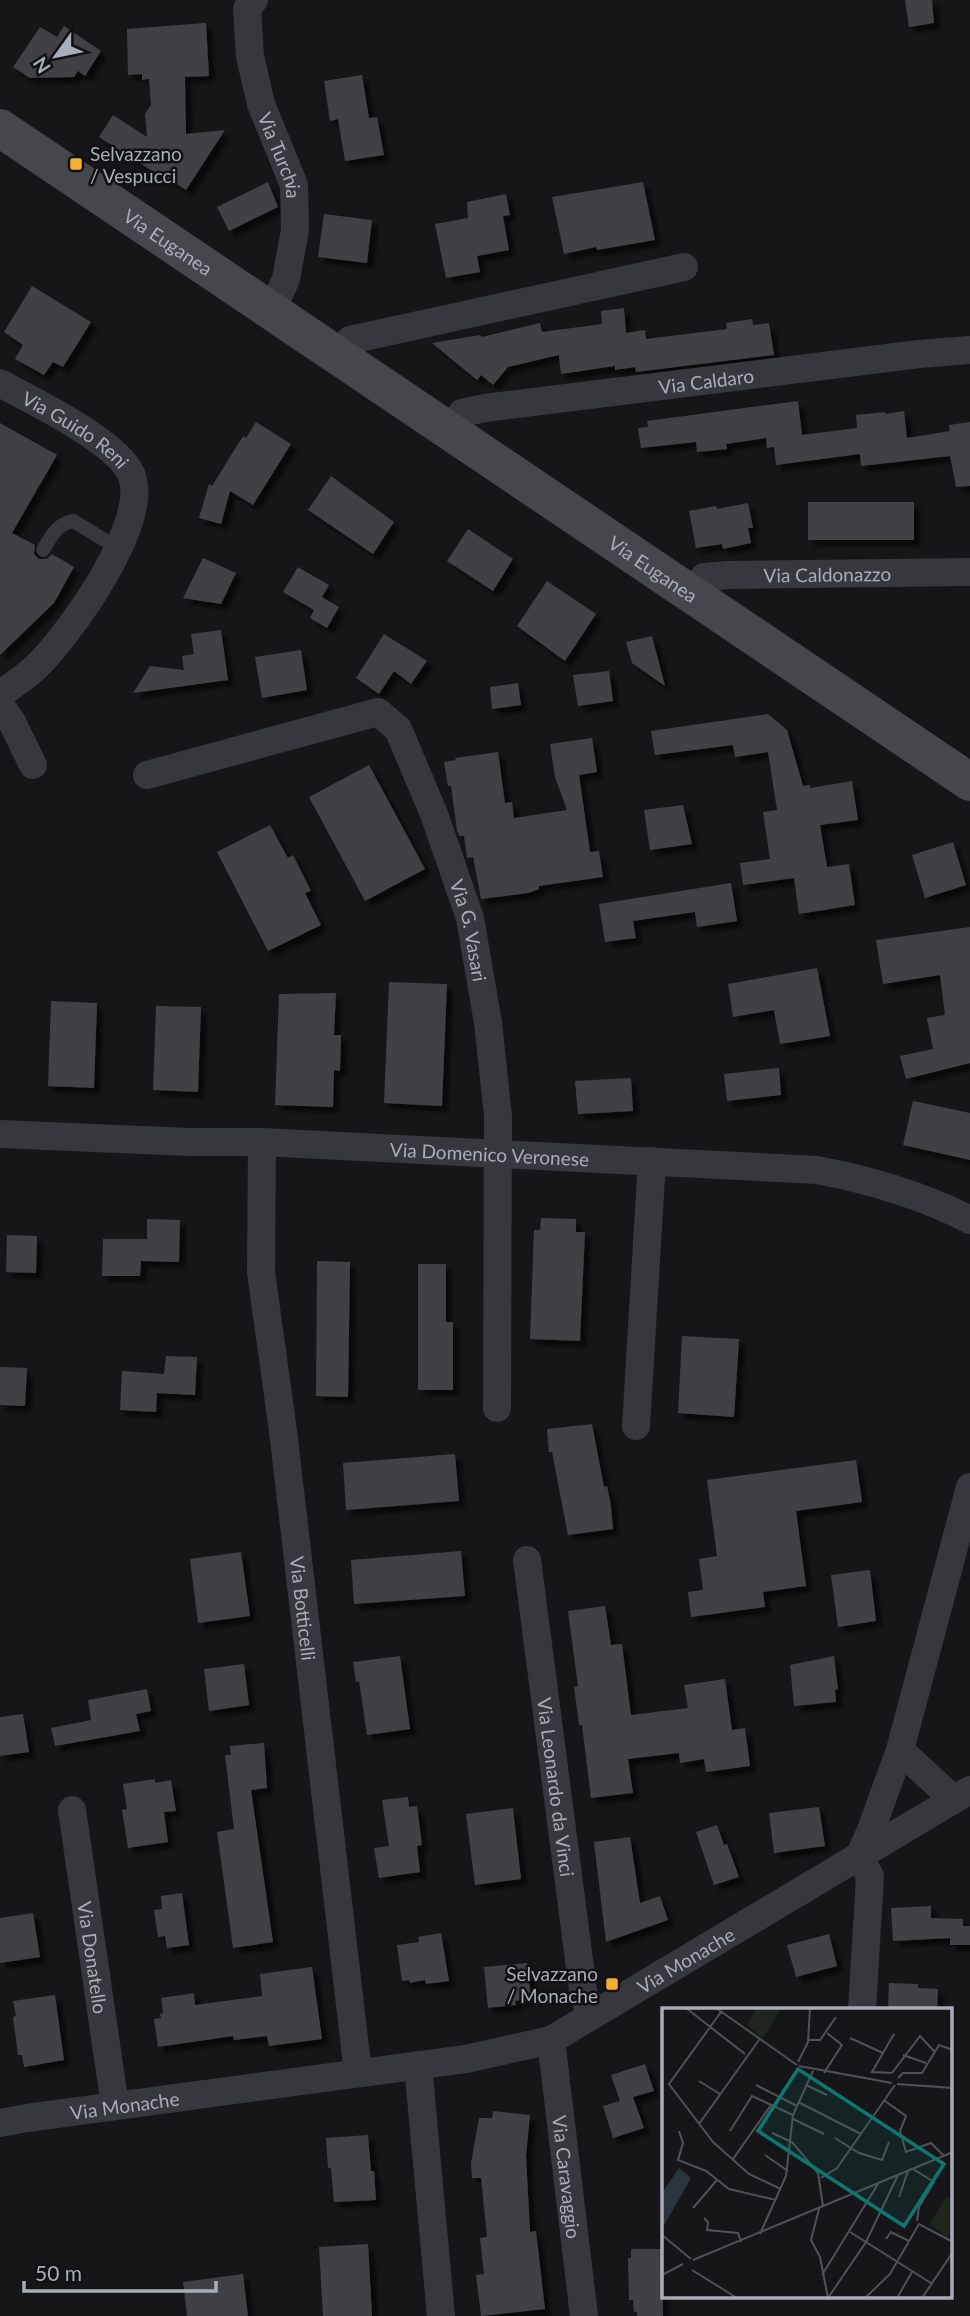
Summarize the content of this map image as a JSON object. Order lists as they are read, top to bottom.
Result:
{
  "streets": {
    "street": [
      "Via Turchia",
      "Via Euganea",
      "Via Caldaro",
      "Via Guido Reni",
      "Via Caldonazzo",
      "Via G. Vasari",
      "Via Domenico Veronese",
      "Via Botticelli",
      "Via Leonardo da Vinci",
      "Via Donatello",
      "Via Monache",
      "Via Caravaggio"
    ]
  },
  "crossings": [
    ["Via Turchia", "Via Euganea"],
    ["Via Euganea", "Via Caldaro"],
    ["Via Euganea", "Via Caldonazzo"],
    ["Via G. Vasari", "Via Domenico Veronese"],
    ["Via Domenico Veronese", "Via Botticelli"],
    ["Via Botticelli", "Via Monache"],
    ["Via Leonardo da Vinci", "Via Monache"],
    ["Via Donatello", "Via Monache"],
    ["Via Monache", "Via Caravaggio"]
  ],
  "places": {
    "transit": ["Selvazzano / Vespucci", "Selvazzano / Monache"]
  },
  "scale_bar": "50 m",
  "north": "bottom left"
}
